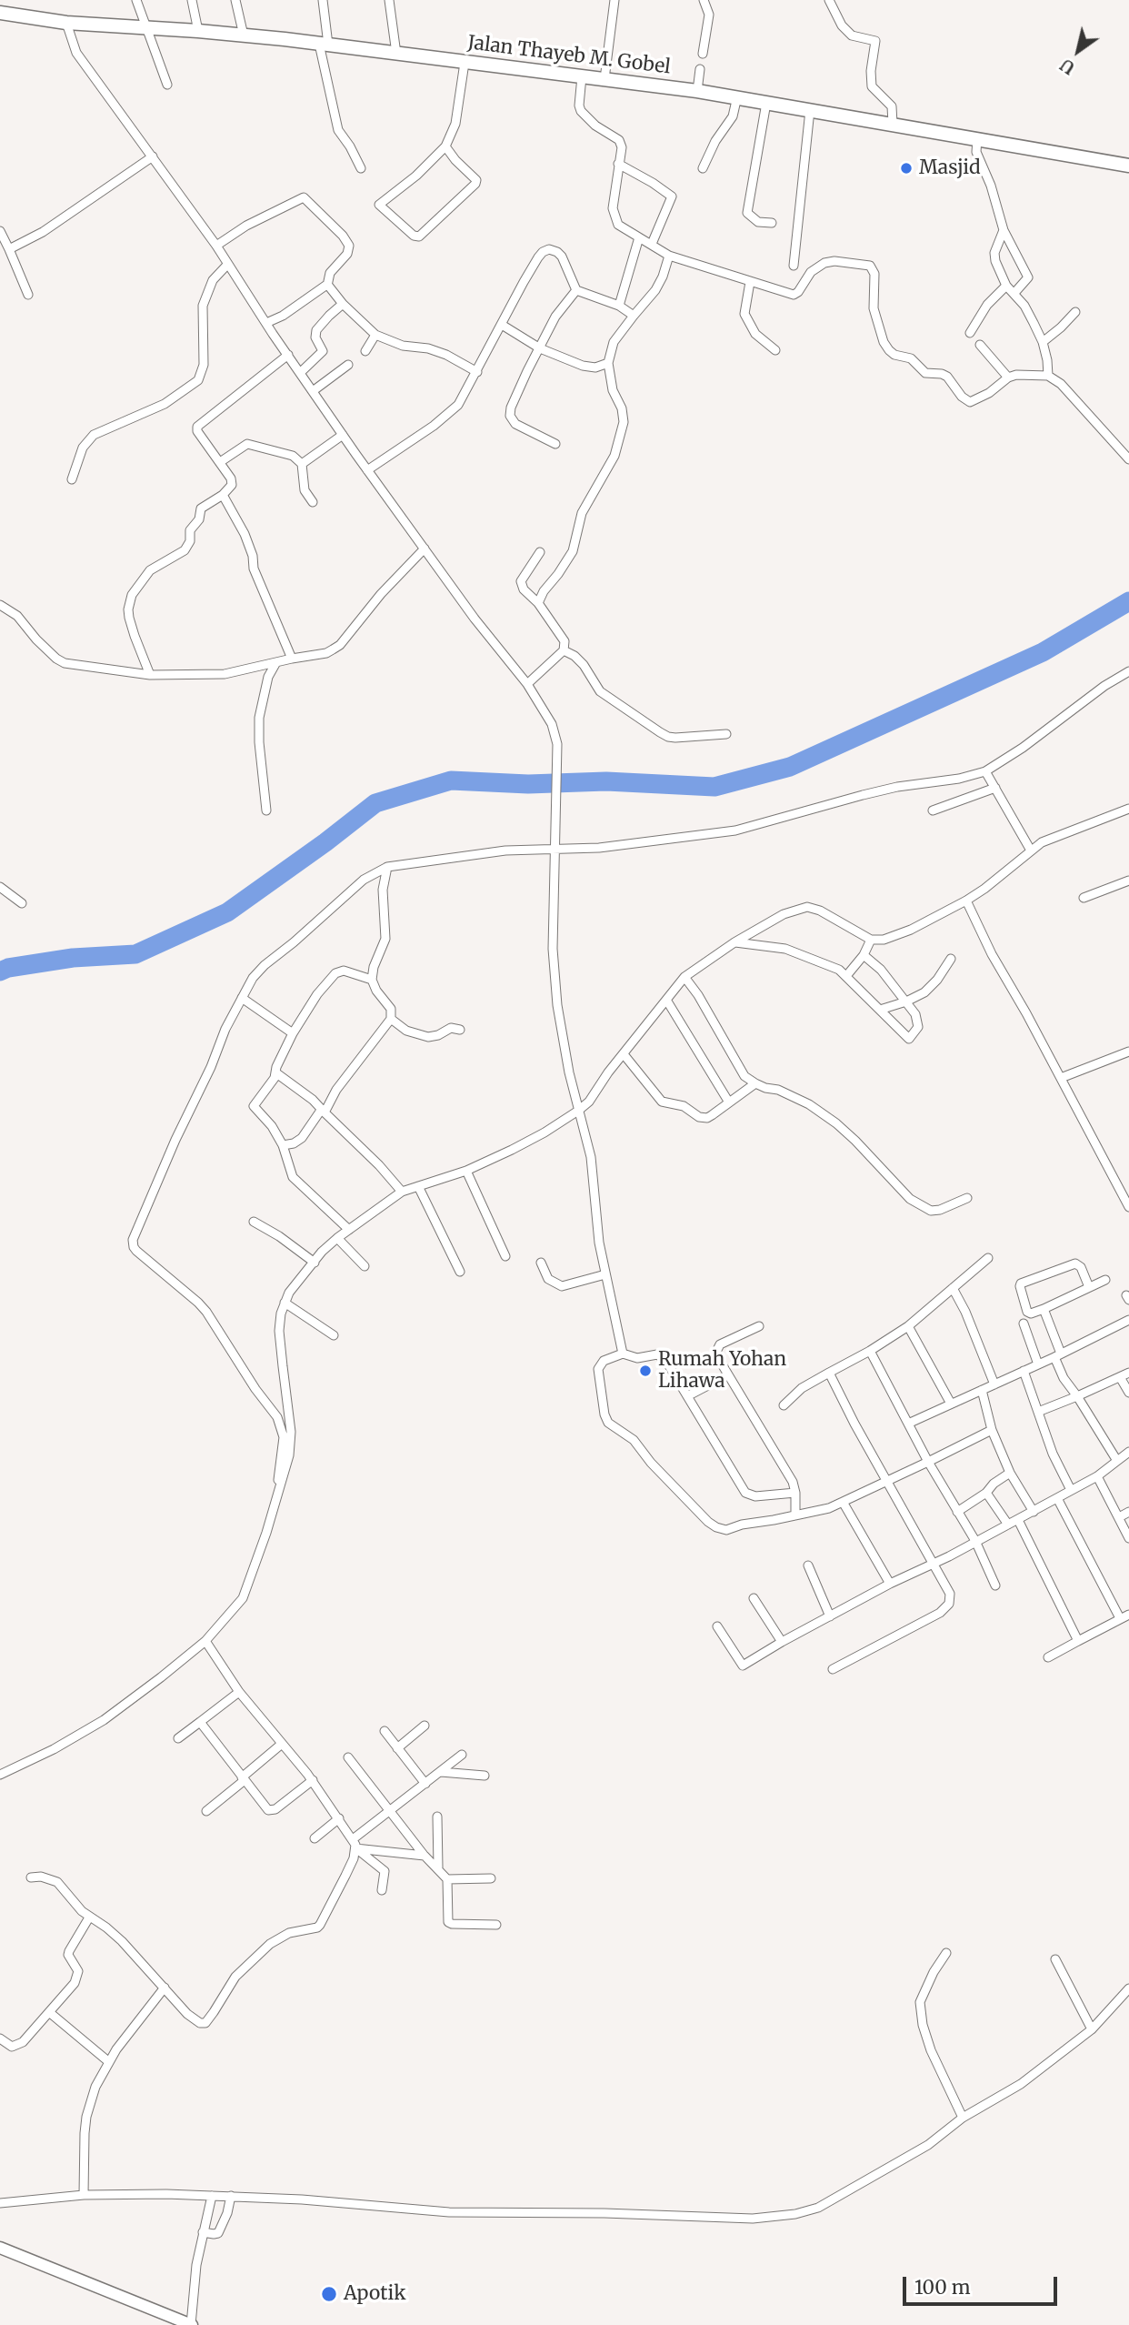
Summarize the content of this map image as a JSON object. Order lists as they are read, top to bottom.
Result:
{
  "streets": {
    "main road": ["Jalan Thayeb M. Gobel"]
  },
  "places": ["Masjid", "Rumah Yohan Lihawa", "Apotik"],
  "scale_bar": "100 m",
  "north": "bottom left"
}
